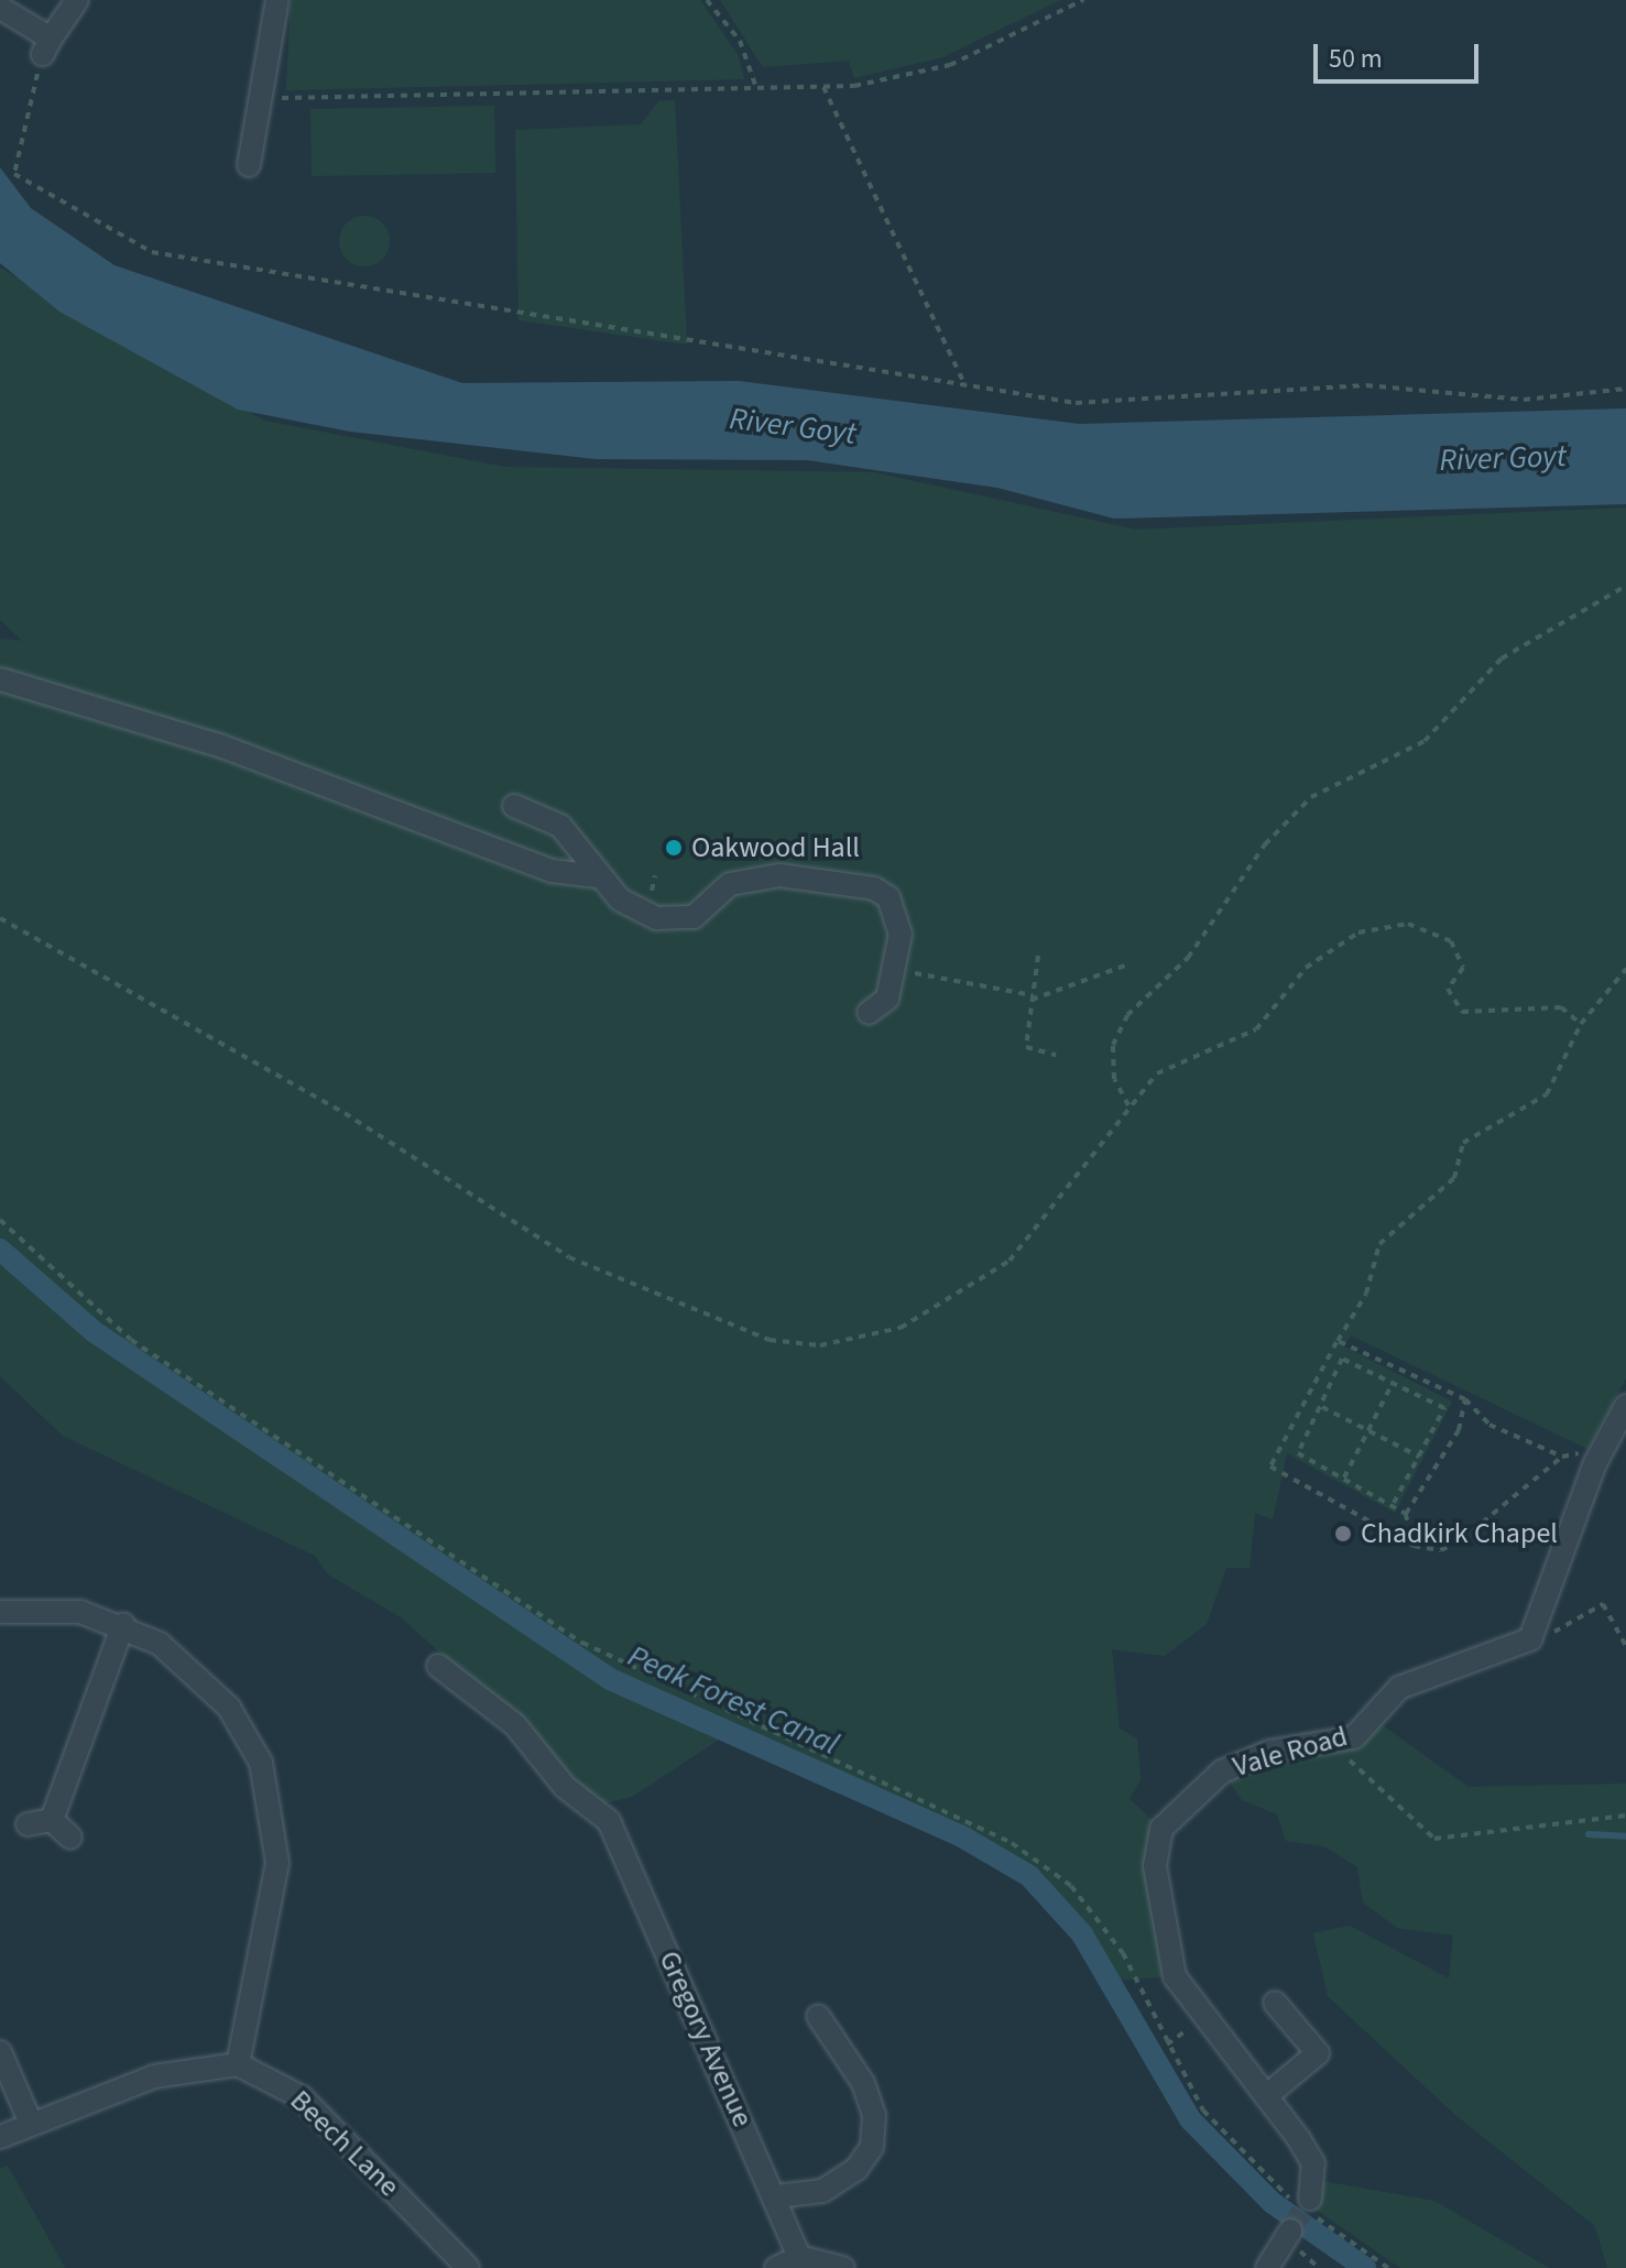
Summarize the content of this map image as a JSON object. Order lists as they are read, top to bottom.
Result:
{
  "streets": {
    "street": ["Vale Road", "Gregory Avenue", "Beech Lane"]
  },
  "water": ["River Goyt", "Peak Forest Canal"],
  "places": ["Oakwood Hall", "Chadkirk Chapel"],
  "scale_bar": "50 m"
}
